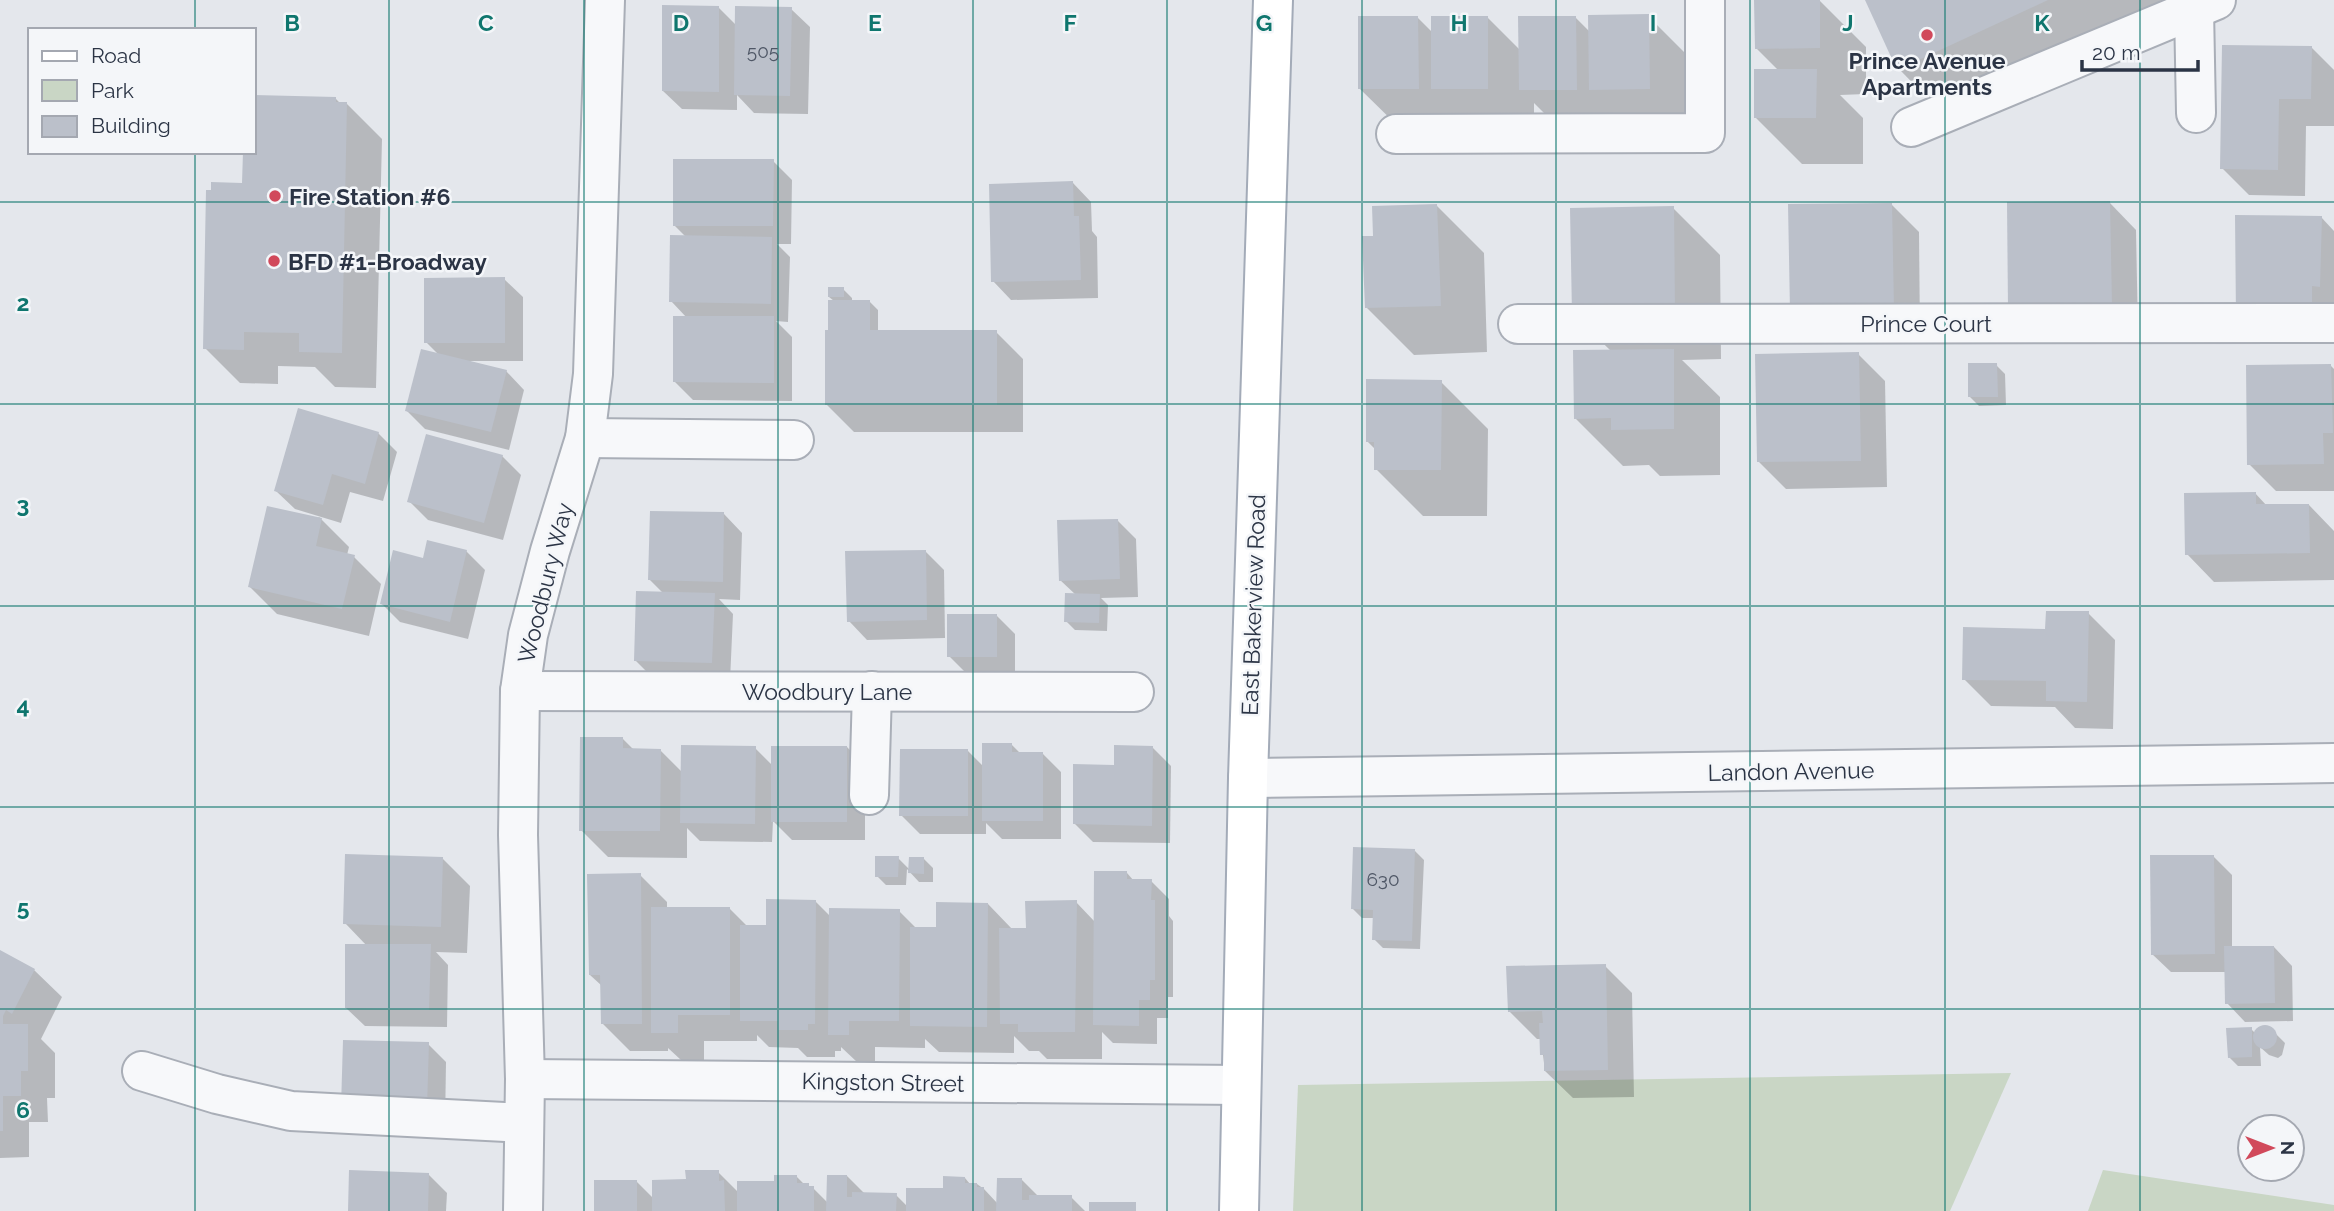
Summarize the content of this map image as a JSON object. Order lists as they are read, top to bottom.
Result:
{
  "streets": {
    "main road": ["East Bakerview Road"],
    "street": [
      "Prince Court",
      "Woodbury Way",
      "Woodbury Lane",
      "Landon Avenue",
      "Kingston Street"
    ]
  },
  "crossings": [
    ["Woodbury Way", "Woodbury Lane"],
    ["Woodbury Way", "Kingston Street"],
    ["East Bakerview Road", "Landon Avenue"],
    ["East Bakerview Road", "Kingston Street"]
  ],
  "places": ["Prince Avenue Apartments", "Fire Station #6", "BFD #1-Broadway"],
  "house_numbers": ["505", "630"],
  "legend": ["Road", "Park", "Building"],
  "scale_bar": "20 m",
  "north": "right",
  "grid": {
    "columns": [
      "B",
      "C",
      "D",
      "E",
      "F",
      "G",
      "H",
      "I",
      "J",
      "K"
    ],
    "rows": [
      "2",
      "3",
      "4",
      "5",
      "6"
    ]
  }
}
